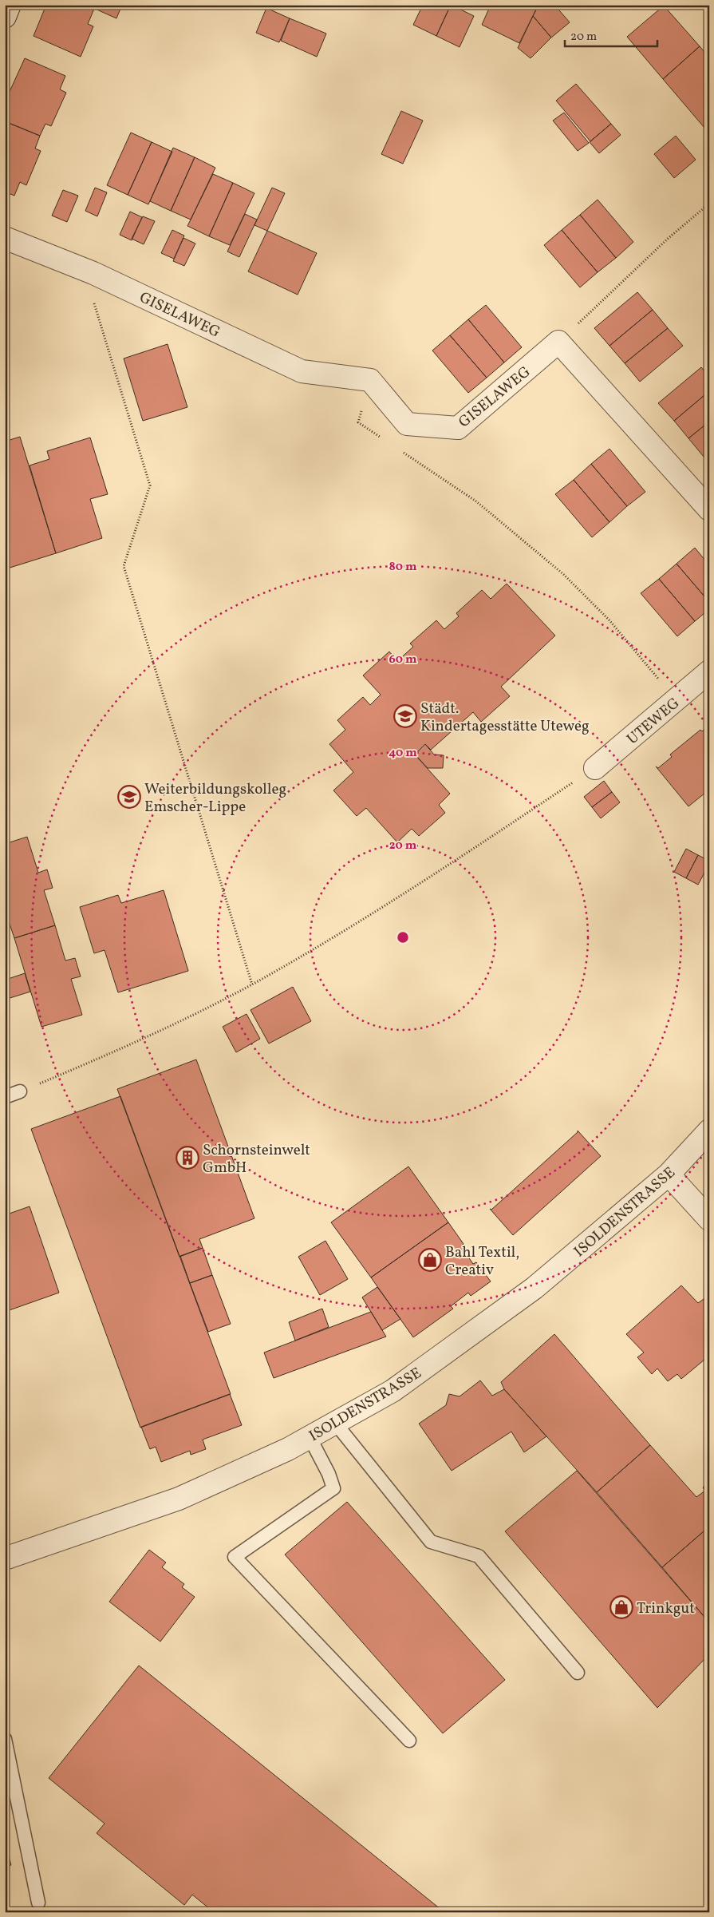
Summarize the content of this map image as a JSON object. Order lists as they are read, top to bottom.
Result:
{
  "streets": {
    "street": ["GISELAWEG", "UTEWEG", "ISOLDENSTRASSE"]
  },
  "places": {
    "school or university": ["Städt. Kindertagesstätte Uteweg", "Weiterbildungskolleg Emscher-Lippe"],
    "building": ["Schornsteinwelt GmbH"],
    "shop": ["Bahl Textil, Creativ", "Trinkgut"]
  },
  "scale_bar": "20 m",
  "rings": [
    "80 m",
    "60 m",
    "40 m",
    "20 m"
  ]
}
